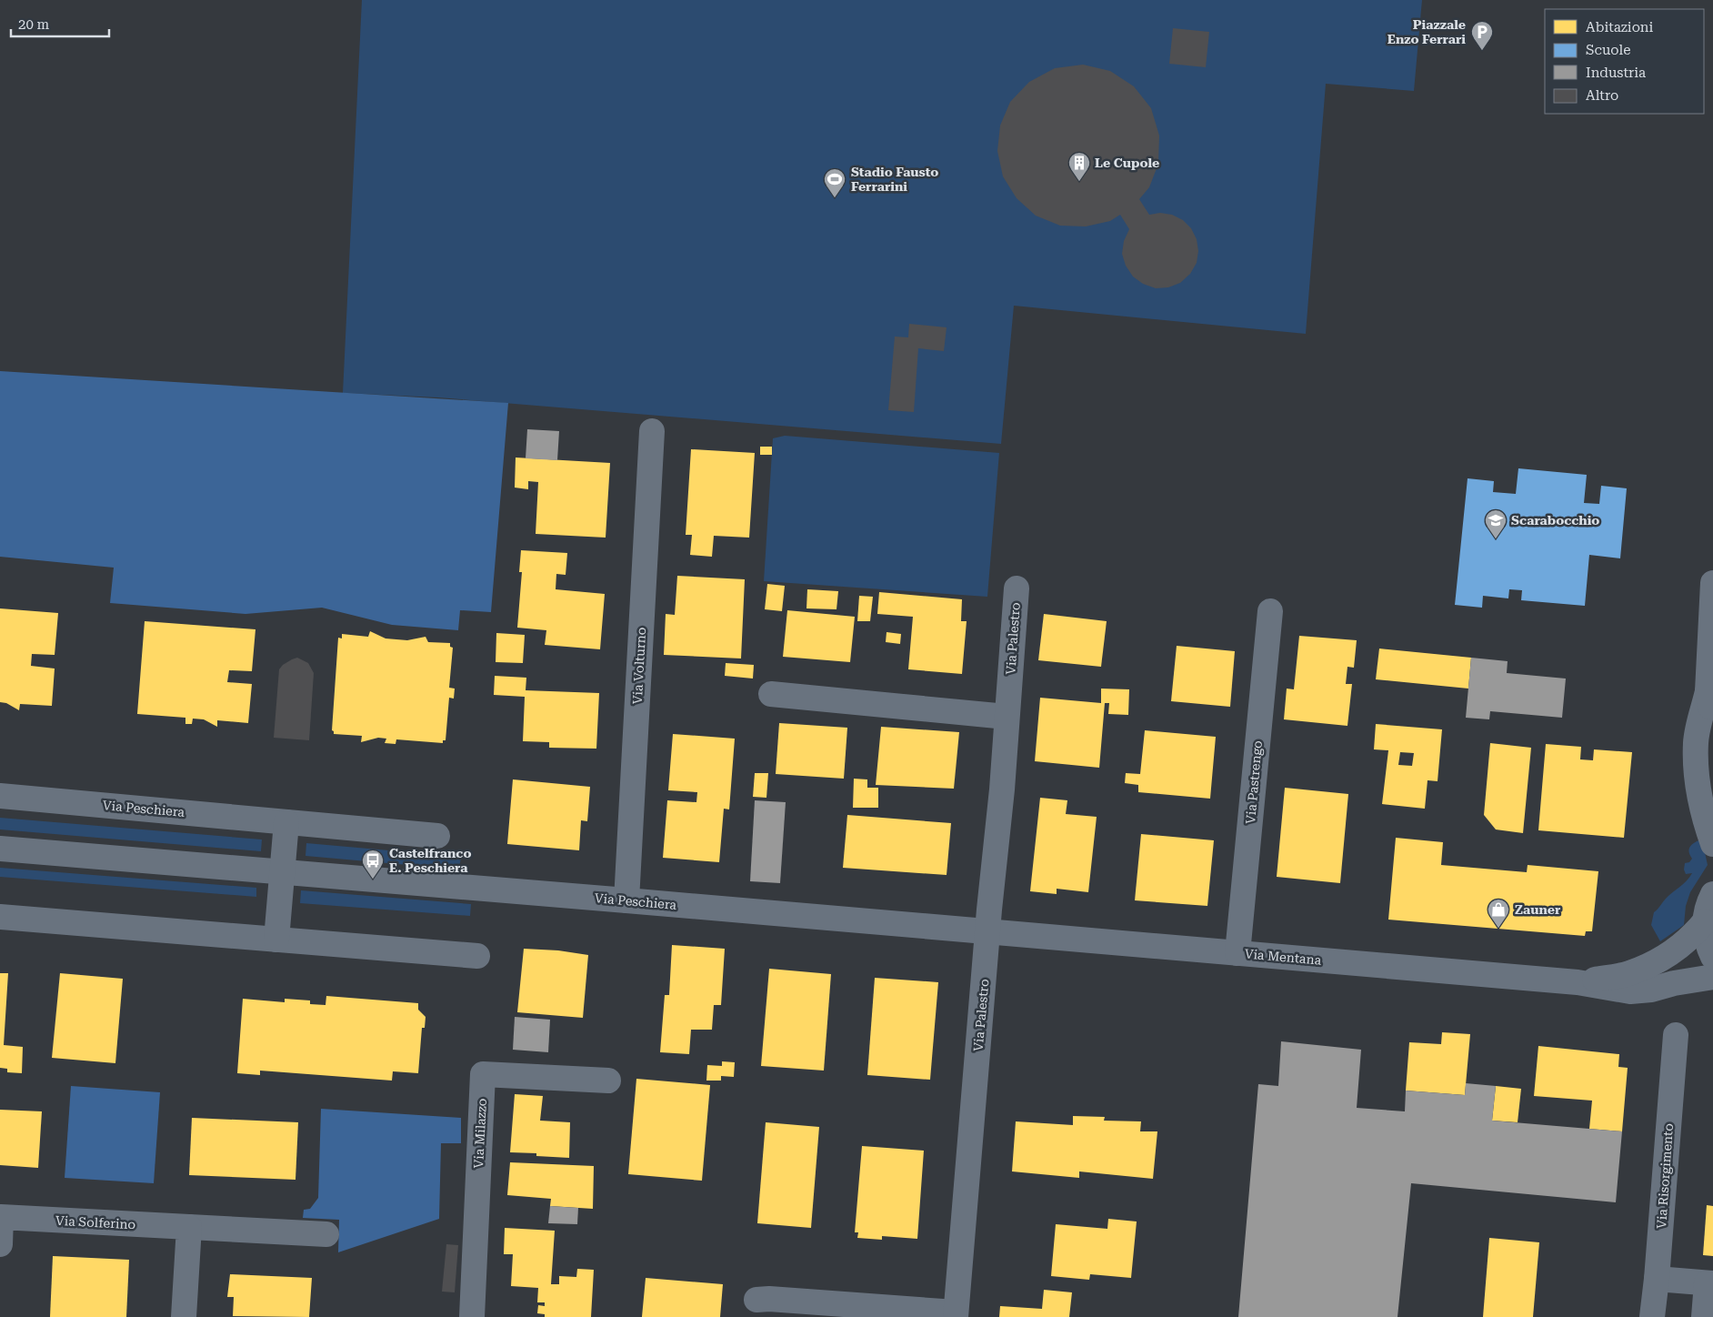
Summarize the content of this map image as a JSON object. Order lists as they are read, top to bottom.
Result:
{
  "streets": {
    "street": [
      "Via Palestro",
      "Via Volturno",
      "Via Pastrengo",
      "Via Peschiera",
      "Via Mentana",
      "Via Milazzo",
      "Via Risorgimento",
      "Via Solferino"
    ]
  },
  "crossings": [
    ["Via Palestro", "Via Peschiera"],
    ["Via Palestro", "Via Mentana"],
    ["Via Volturno", "Via Peschiera"],
    ["Via Pastrengo", "Via Mentana"],
    ["Via Peschiera", "Via Mentana"]
  ],
  "places": {
    "parking": ["Piazzale Enzo Ferrari"],
    "building": ["Le Cupole"],
    "sports": ["Stadio Fausto Ferrarini"],
    "school or university": ["Scarabocchio"],
    "bus stop": ["Castelfranco E. Peschiera"],
    "shop": ["Zauner"]
  },
  "legend": [
    "Abitazioni",
    "Scuole",
    "Industria",
    "Altro"
  ],
  "scale_bar": "20 m"
}
